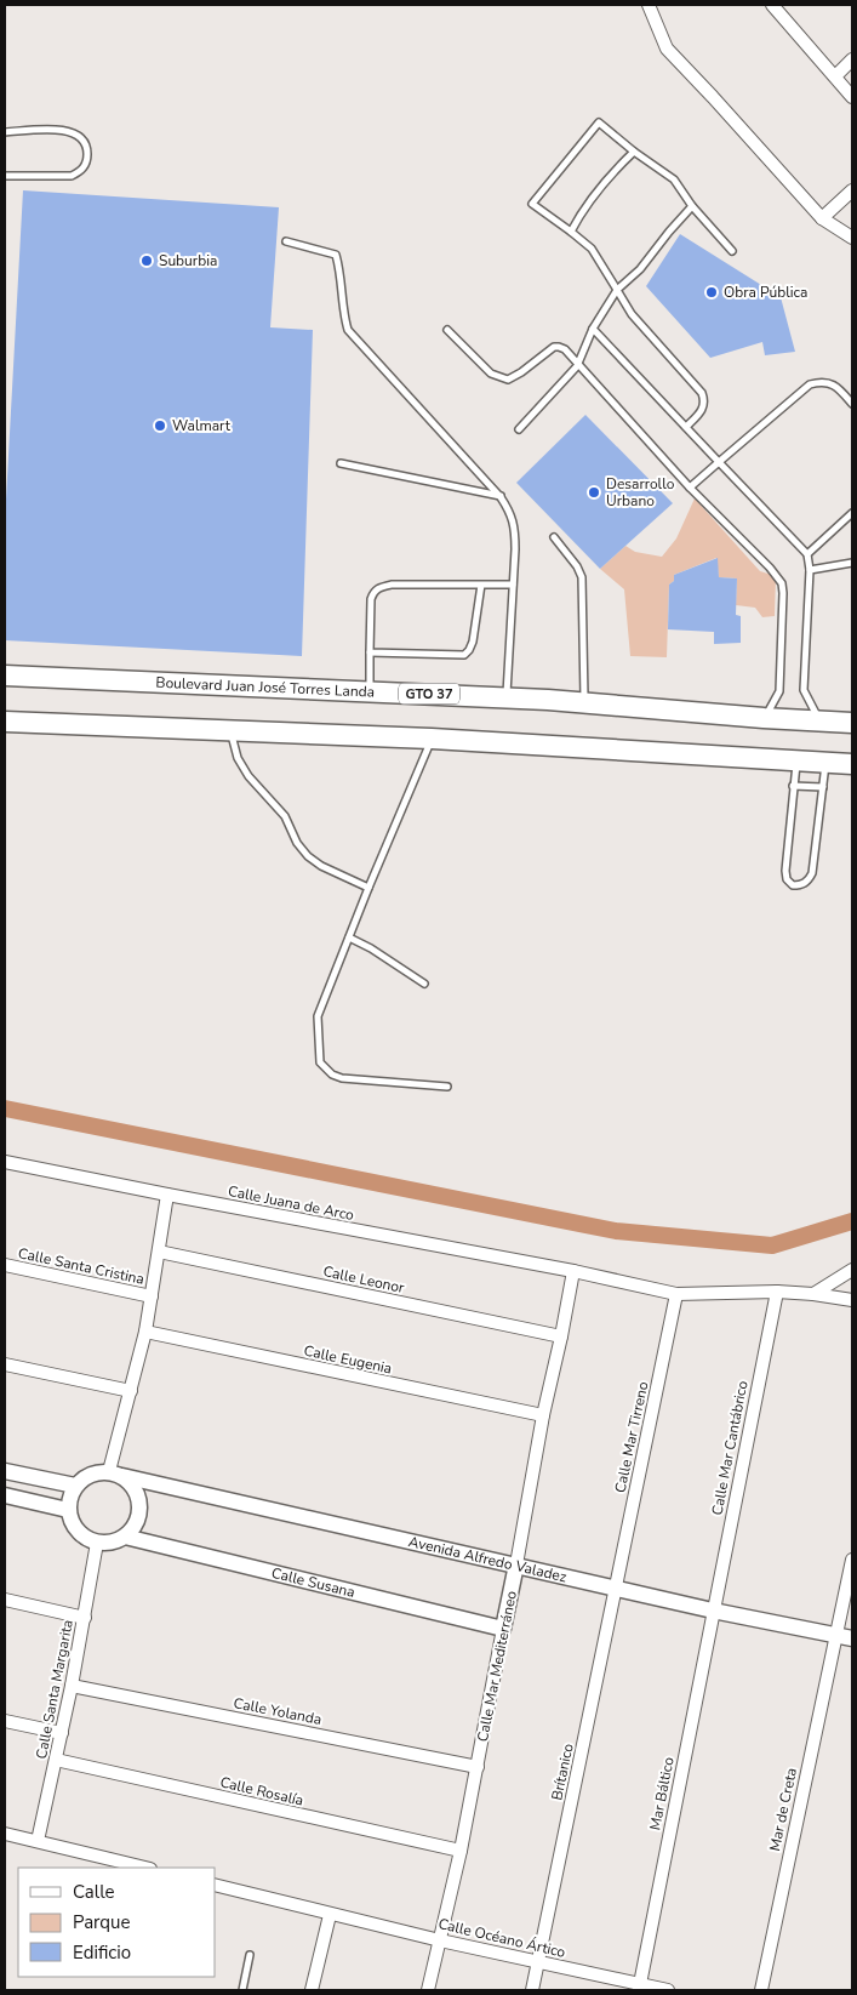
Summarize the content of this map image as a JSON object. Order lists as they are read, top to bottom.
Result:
{
  "streets": {
    "main road": ["Boulevard Juan José Torres Landa", "GTO 37"],
    "street": [
      "Calle Juana de Arco",
      "Calle Santa Cristina",
      "Calle Leonor",
      "Calle Eugenia",
      "Calle Mar Tirreno",
      "Calle Mar Cantábrico",
      "Avenida Alfredo Valadez",
      "Calle Susana",
      "Calle Mar Mediterráneo",
      "Calle Santa Margarita",
      "Calle Yolanda",
      "Brítanico",
      "Calle Rosalía",
      "Mar Báltico",
      "Mar de Creta",
      "Calle Océano Ártico"
    ]
  },
  "crossings": [
    ["Calle Juana de Arco", "Calle Mar Tirreno"],
    ["Calle Juana de Arco", "Calle Mar Cantábrico"],
    ["Calle Juana de Arco", "Calle Mar Mediterráneo"],
    ["Calle Leonor", "Calle Mar Mediterráneo"],
    ["Calle Eugenia", "Calle Mar Mediterráneo"],
    ["Calle Mar Tirreno", "Avenida Alfredo Valadez"],
    ["Calle Mar Tirreno", "Brítanico"],
    ["Calle Mar Cantábrico", "Avenida Alfredo Valadez"],
    ["Calle Mar Cantábrico", "Mar Báltico"],
    ["Avenida Alfredo Valadez", "Calle Susana"],
    ["Avenida Alfredo Valadez", "Calle Mar Mediterráneo"],
    ["Avenida Alfredo Valadez", "Calle Santa Margarita"],
    ["Avenida Alfredo Valadez", "Brítanico"],
    ["Avenida Alfredo Valadez", "Mar Báltico"],
    ["Avenida Alfredo Valadez", "Mar de Creta"],
    ["Calle Susana", "Calle Mar Mediterráneo"],
    ["Calle Susana", "Calle Santa Margarita"],
    ["Calle Mar Mediterráneo", "Calle Yolanda"],
    ["Calle Mar Mediterráneo", "Calle Rosalía"],
    ["Calle Mar Mediterráneo", "Calle Océano Ártico"],
    ["Calle Santa Margarita", "Calle Yolanda"],
    ["Calle Santa Margarita", "Calle Rosalía"],
    ["Brítanico", "Calle Océano Ártico"],
    ["Mar Báltico", "Calle Océano Ártico"]
  ],
  "places": [
    "Suburbia",
    "Obra Pública",
    "Walmart",
    "Desarrollo Urbano"
  ],
  "legend": ["Calle", "Parque", "Edificio"]
}
